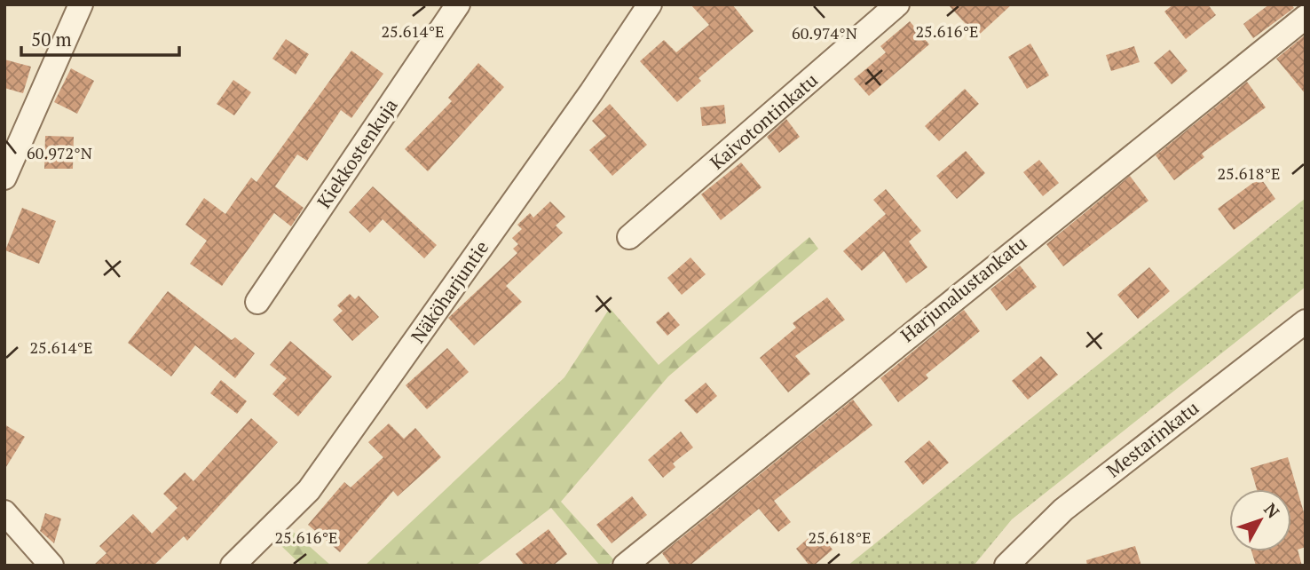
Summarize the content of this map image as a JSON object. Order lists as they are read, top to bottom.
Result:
{
  "streets": {
    "street": [
      "Kaivotontinkatu",
      "Kiekkostenkuja",
      "Harjunalustankatu",
      "Näköharjuntie",
      "Mestarinkatu"
    ]
  },
  "scale_bar": "50 m",
  "north": "top right",
  "coordinates": [
    "25.614°E",
    "25.616°E",
    "60.974°N",
    "60.972°N",
    "25.618°E"
  ]
}
